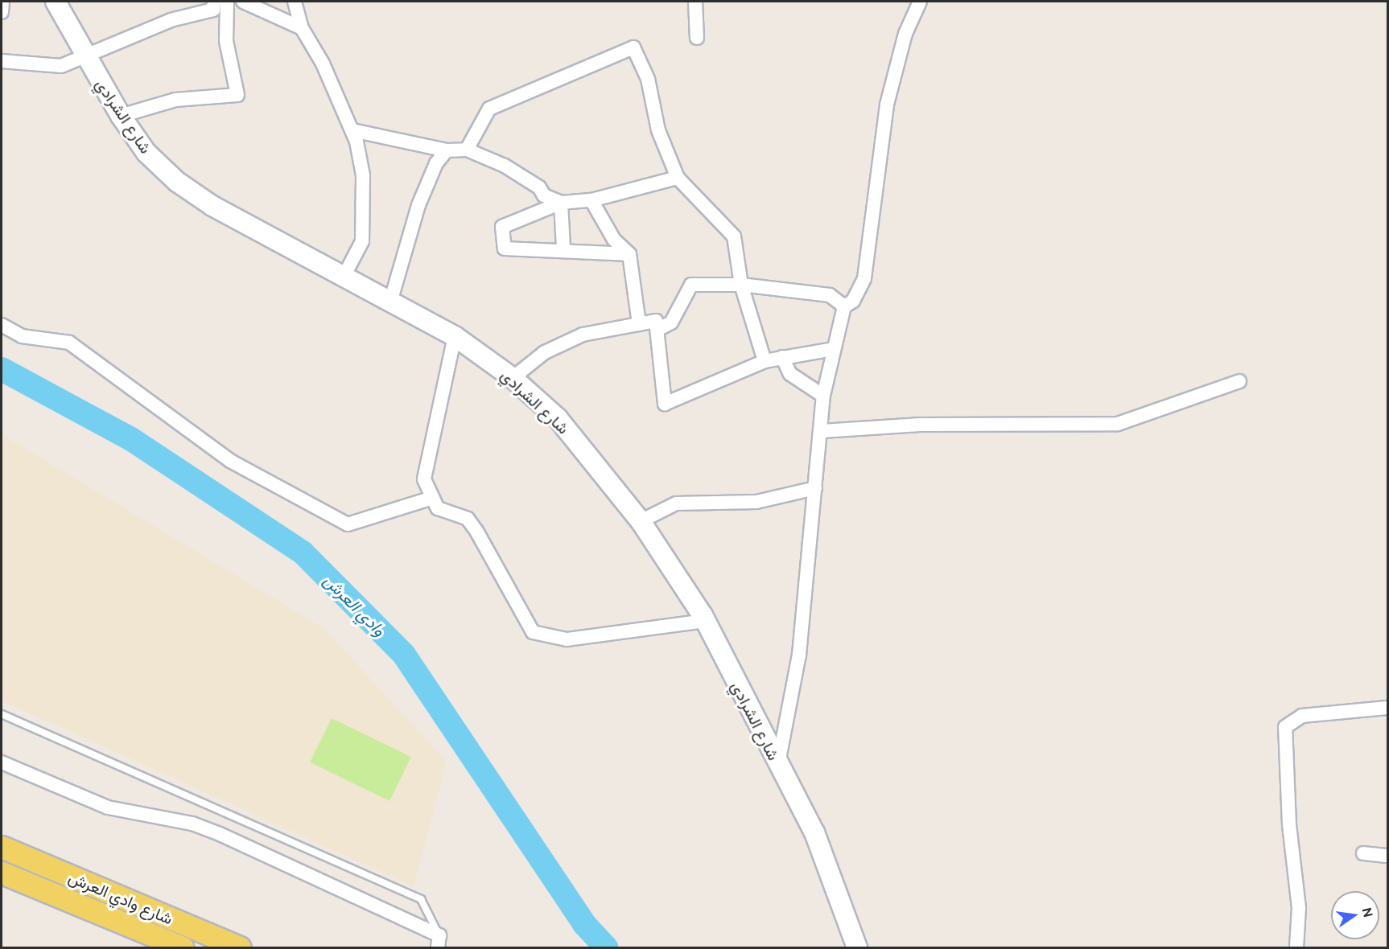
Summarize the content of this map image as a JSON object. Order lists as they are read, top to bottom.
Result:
{
  "streets": {
    "main road": ["شارع وادي العرش"],
    "street": ["شارع الشرادي"]
  },
  "water": ["وادي العرش"],
  "north": "right"
}
